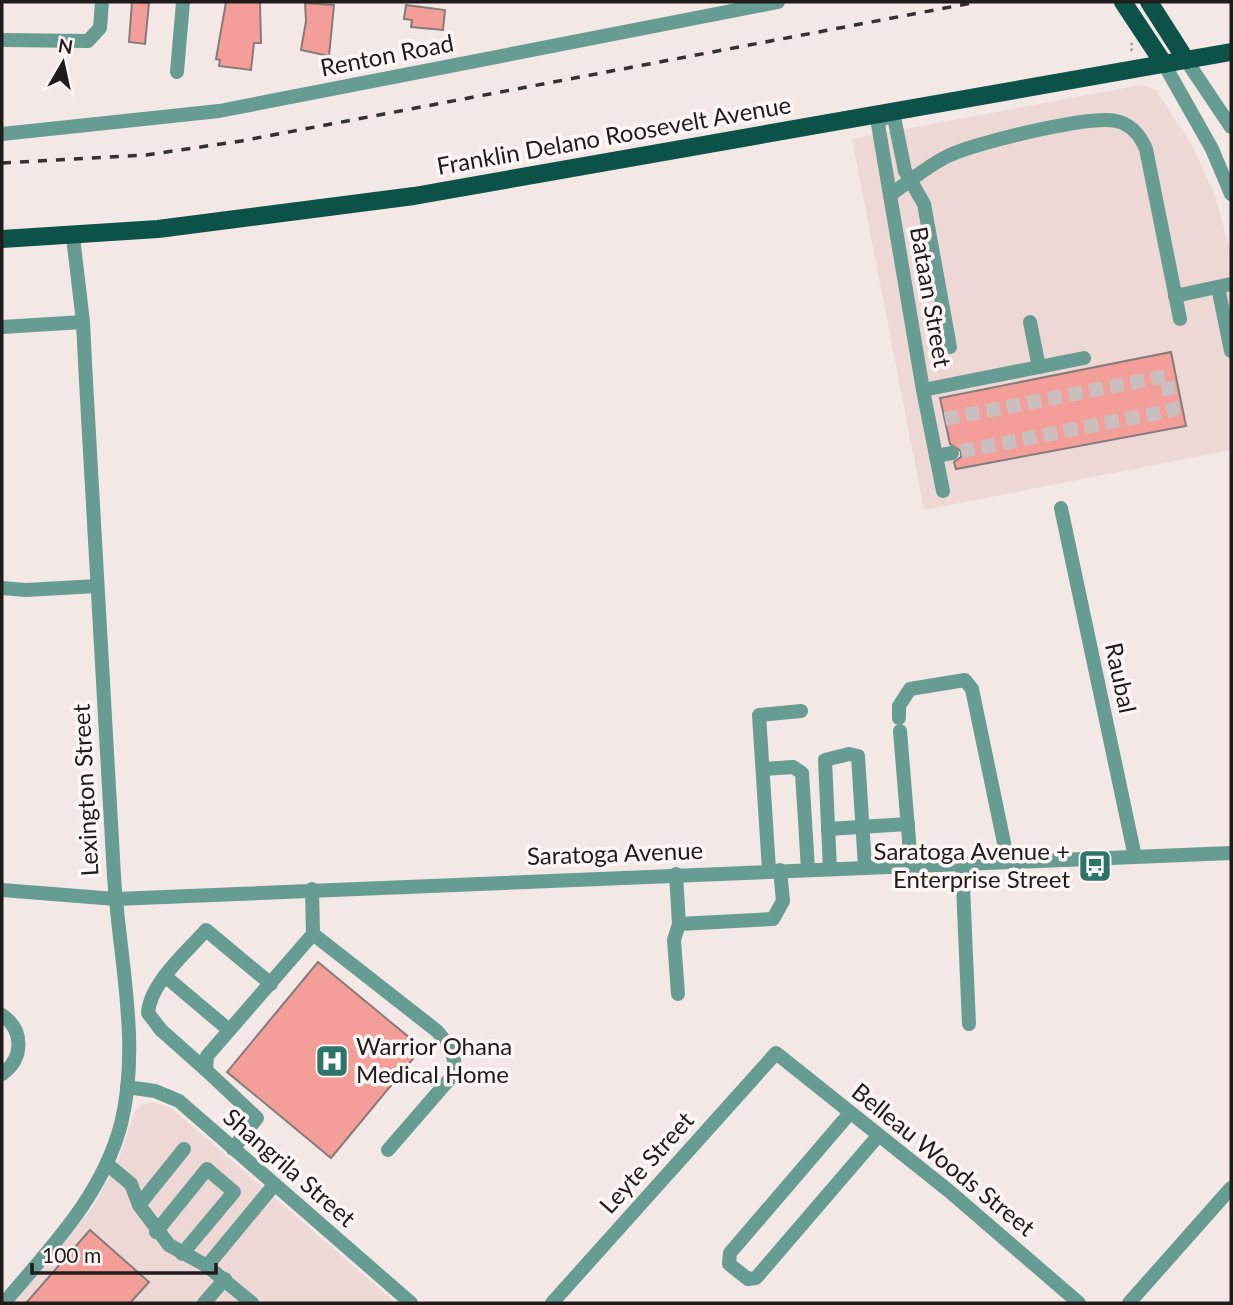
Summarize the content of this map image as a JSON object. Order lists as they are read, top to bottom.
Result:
{
  "streets": {
    "main road": ["Franklin Delano Roosevelt Avenue"],
    "street": [
      "Renton Road",
      "Bataan Street",
      "Raubal",
      "Lexington Street",
      "Saratoga Avenue",
      "Belleau Woods Street",
      "Leyte Street",
      "Shangrila Street"
    ]
  },
  "crossings": [
    ["Franklin Delano Roosevelt Avenue", "Bataan Street"],
    ["Franklin Delano Roosevelt Avenue", "Lexington Street"],
    ["Raubal", "Saratoga Avenue"],
    ["Lexington Street", "Saratoga Avenue"],
    ["Lexington Street", "Shangrila Street"],
    ["Belleau Woods Street", "Leyte Street"]
  ],
  "places": {
    "bus stop": ["Saratoga Avenue + Enterprise Street"],
    "hospital": ["Warrior Ohana Medical Home"]
  },
  "scale_bar": "100 m",
  "north": "top"
}
